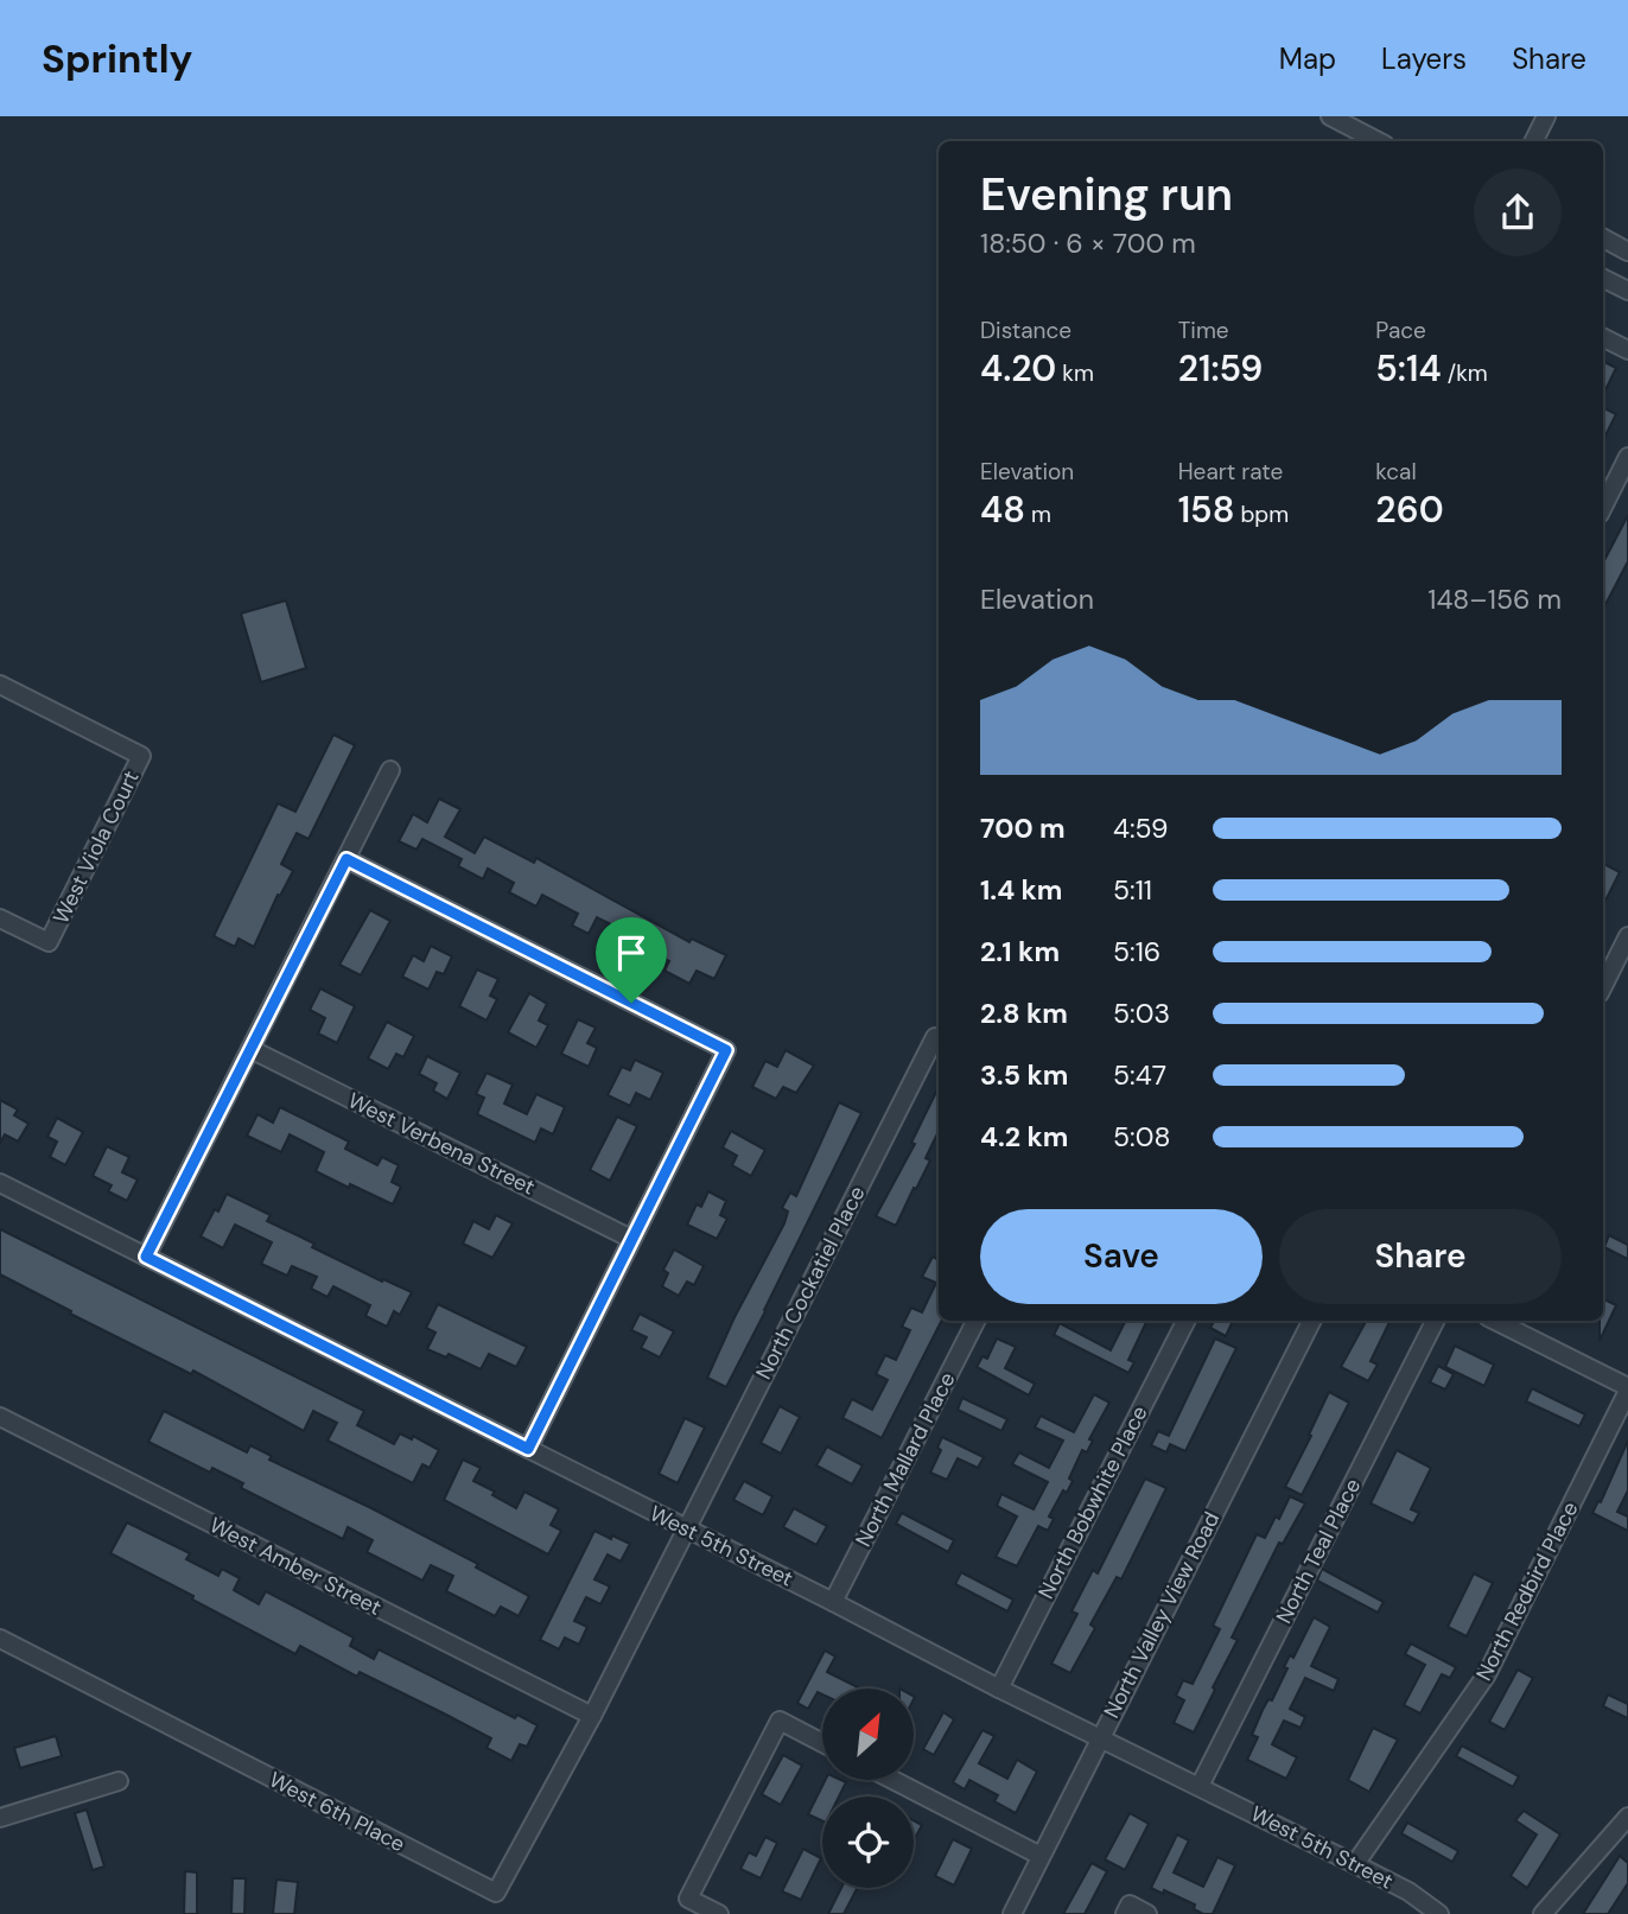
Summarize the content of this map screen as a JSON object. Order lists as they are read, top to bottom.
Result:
{
  "streets": {
    "street": [
      "West Viola Court",
      "West Verbena Street",
      "North Cockatiel Place",
      "North Mallard Place",
      "North Bobwhite Place",
      "West 5th Street",
      "North Teal Place",
      "West Amber Street",
      "North Redbird Place",
      "North Valley View Road",
      "West 6th Place"
    ]
  },
  "crossings": [
    ["North Cockatiel Place", "West 5th Street"],
    ["North Cockatiel Place", "West Amber Street"],
    ["North Cockatiel Place", "West 6th Place"],
    ["North Mallard Place", "West 5th Street"],
    ["North Bobwhite Place", "West 5th Street"],
    ["West 5th Street", "North Teal Place"],
    ["West 5th Street", "North Redbird Place"],
    ["West 5th Street", "North Valley View Road"],
    ["West Amber Street", "West 6th Place"]
  ],
  "north": "top right",
  "page": {
    "header": "Sprintly",
    "nav": ["Map", "Layers", "Share"],
    "heading": ["Evening run", "18:50 · 6 × 700 m"],
    "stats": [
      ["Distance", "4.20 km"],
      ["Time", "21:59"],
      ["Pace", "5:14 /km"],
      ["Elevation", "48 m"],
      ["Heart rate", "158 bpm"],
      ["kcal", "260"]
    ],
    "chart": ["Elevation", "148–156 m"],
    "list": [
      {
        "name": "700 m",
        "note": "4:59"
      },
      {
        "name": "1.4 km",
        "note": "5:11"
      },
      {
        "name": "2.1 km",
        "note": "5:16"
      },
      {
        "name": "2.8 km",
        "note": "5:03"
      },
      {
        "name": "3.5 km",
        "note": "5:47"
      },
      {
        "name": "4.2 km",
        "note": "5:08"
      }
    ],
    "buttons": ["Save", "Share"]
  }
}
